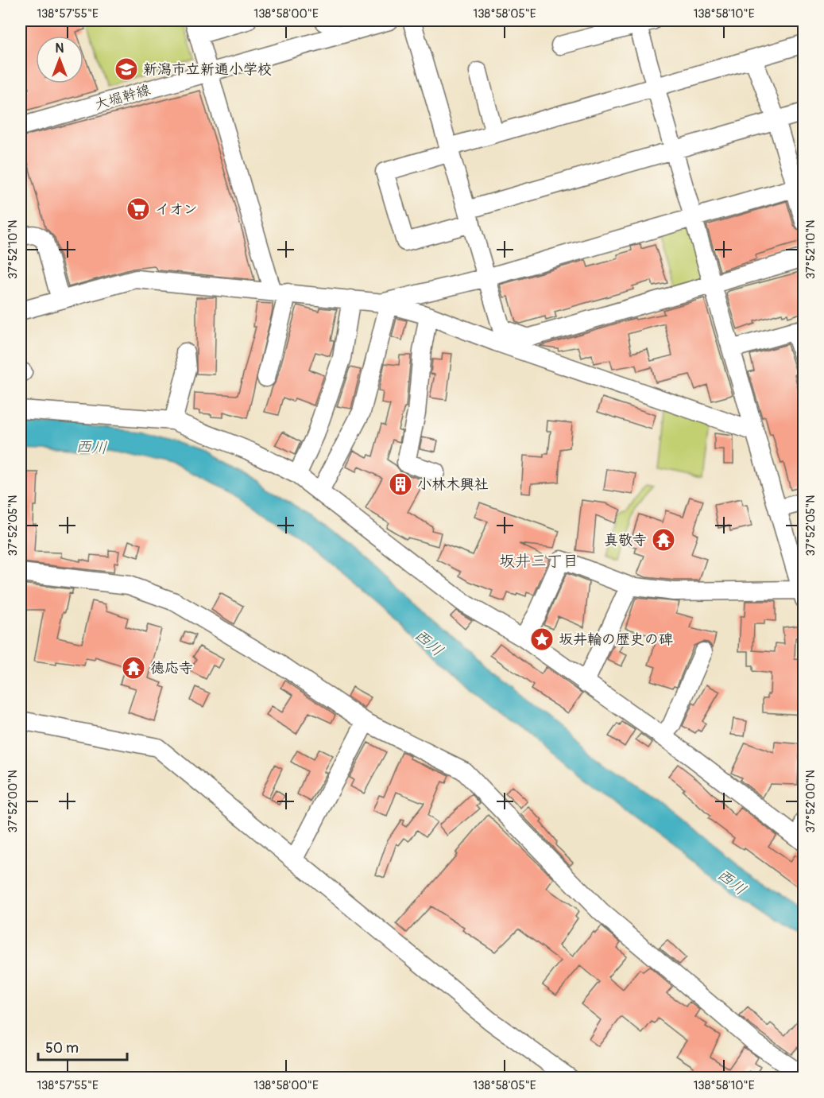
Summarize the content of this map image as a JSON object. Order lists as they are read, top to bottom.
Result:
{
  "streets": {
    "street": ["大堀幹線"]
  },
  "districts": ["坂井三丁目"],
  "water": ["西川"],
  "places": {
    "school or university": ["新潟市立新通小学校"],
    "supermarket": ["イオン"],
    "building": ["小林木興社"],
    "temple": ["真敬寺", "徳応寺"],
    "place": ["坂井輪の歴史の碑"]
  },
  "scale_bar": "50 m",
  "north": "top",
  "coordinates": [
    "138°57'55\"E",
    "138°58'00\"E",
    "138°58'05\"E",
    "138°58'10\"E",
    "37°52'10\"N",
    "37°52'05\"N",
    "37°52'00\"N"
  ]
}
